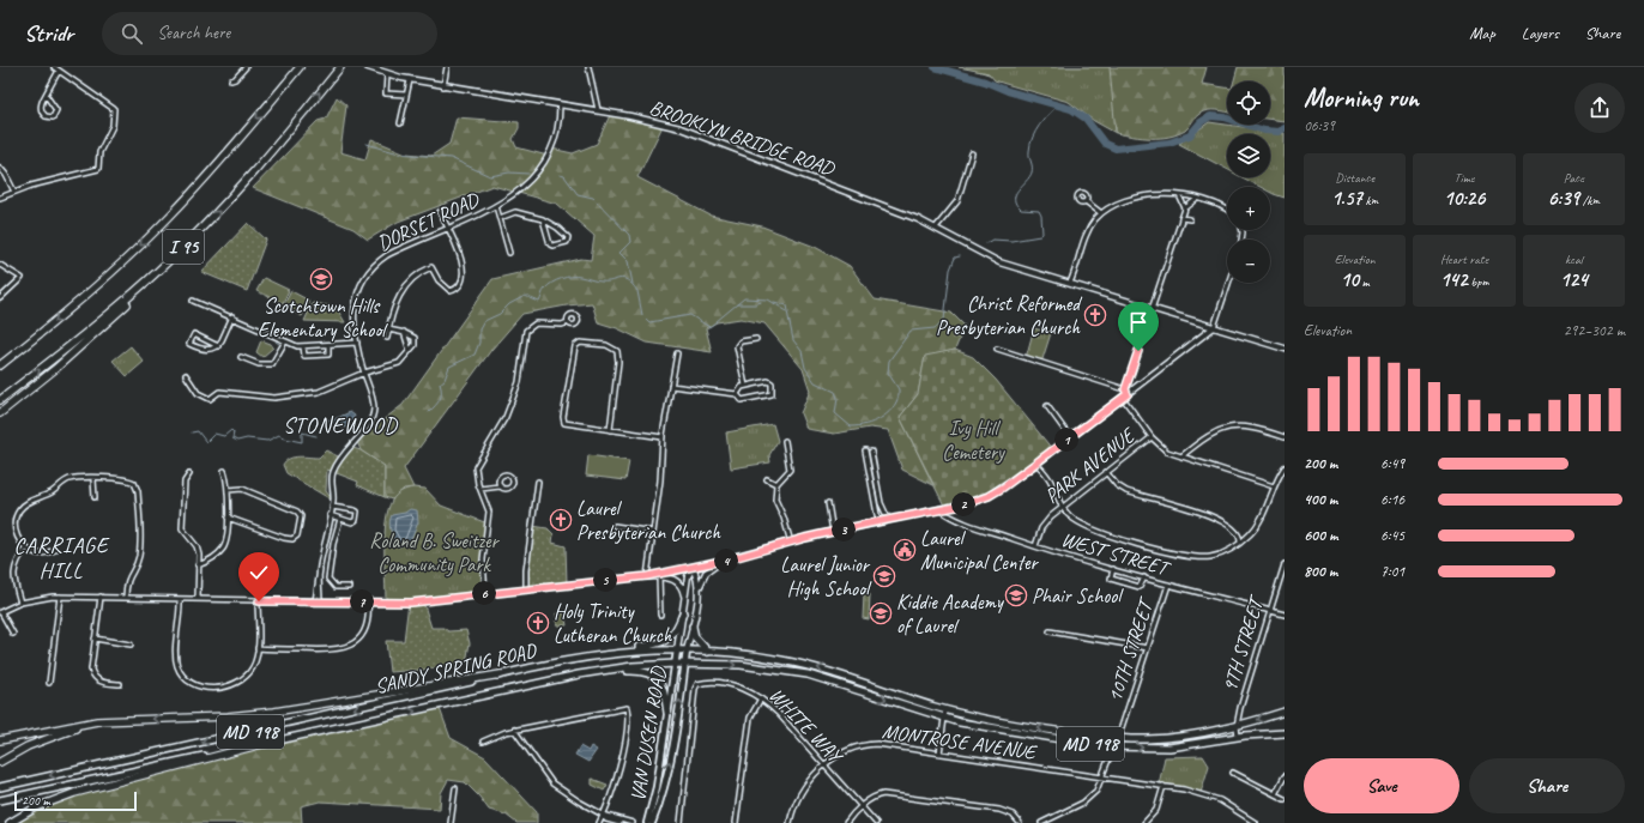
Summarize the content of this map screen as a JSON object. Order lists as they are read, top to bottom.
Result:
{
  "streets": {
    "highway": ["I 95"],
    "main road": ["SANDY SPRING ROAD", "MD 198", "VAN DUSEN ROAD"],
    "street": [
      "BROOKLYN BRIDGE ROAD",
      "DORSET ROAD",
      "PARK AVENUE",
      "WEST STREET",
      "9TH STREET",
      "10TH STREET",
      "WHITE WAY",
      "MONTROSE AVENUE"
    ]
  },
  "crossings": [
    ["BROOKLYN BRIDGE ROAD", "DORSET ROAD"],
    ["PARK AVENUE", "WEST STREET"],
    ["WEST STREET", "9TH STREET"],
    ["WEST STREET", "10TH STREET"],
    ["9TH STREET", "MD 198"],
    ["SANDY SPRING ROAD", "MD 198"],
    ["SANDY SPRING ROAD", "VAN DUSEN ROAD"],
    ["WHITE WAY", "MONTROSE AVENUE"]
  ],
  "districts": ["STONEWOOD", "CARRIAGE HILL"],
  "parks": ["Ivy Hill Cemetery", "Roland B. Sweitzer Community Park"],
  "places": {
    "school or university": [
      "Scotchtown Hills Elementary School",
      "Laurel Junior High School",
      "Phair School",
      "Kiddie Academy of Laurel"
    ],
    "church": ["Christ Reformed Presbyterian Church", "Laurel Presbyterian Church", "Holy Trinity Lutheran Church"],
    "public building": ["Laurel Municipal Center"]
  },
  "scale_bar": "200 m",
  "page": {
    "header": "Stridr",
    "search": "Search here",
    "nav": ["Map", "Layers", "Share"],
    "heading": ["Morning run", "06:39"],
    "map_buttons": ["+", "−"],
    "stats": [
      ["Distance", "1.57 km"],
      ["Time", "10:26"],
      ["Pace", "6:39 /km"],
      ["Elevation", "10 m"],
      ["Heart rate", "142 bpm"],
      ["kcal", "124"]
    ],
    "chart": ["Elevation", "292–302 m"],
    "pins": [
      "1",
      "2",
      "3",
      "4",
      "5",
      "6",
      "7"
    ],
    "list": [
      {
        "name": "200 m",
        "note": "6:49"
      },
      {
        "name": "400 m",
        "note": "6:16"
      },
      {
        "name": "600 m",
        "note": "6:45"
      },
      {
        "name": "800 m",
        "note": "7:01"
      }
    ],
    "buttons": ["Save", "Share"],
    "scale": "200 m"
  }
}
